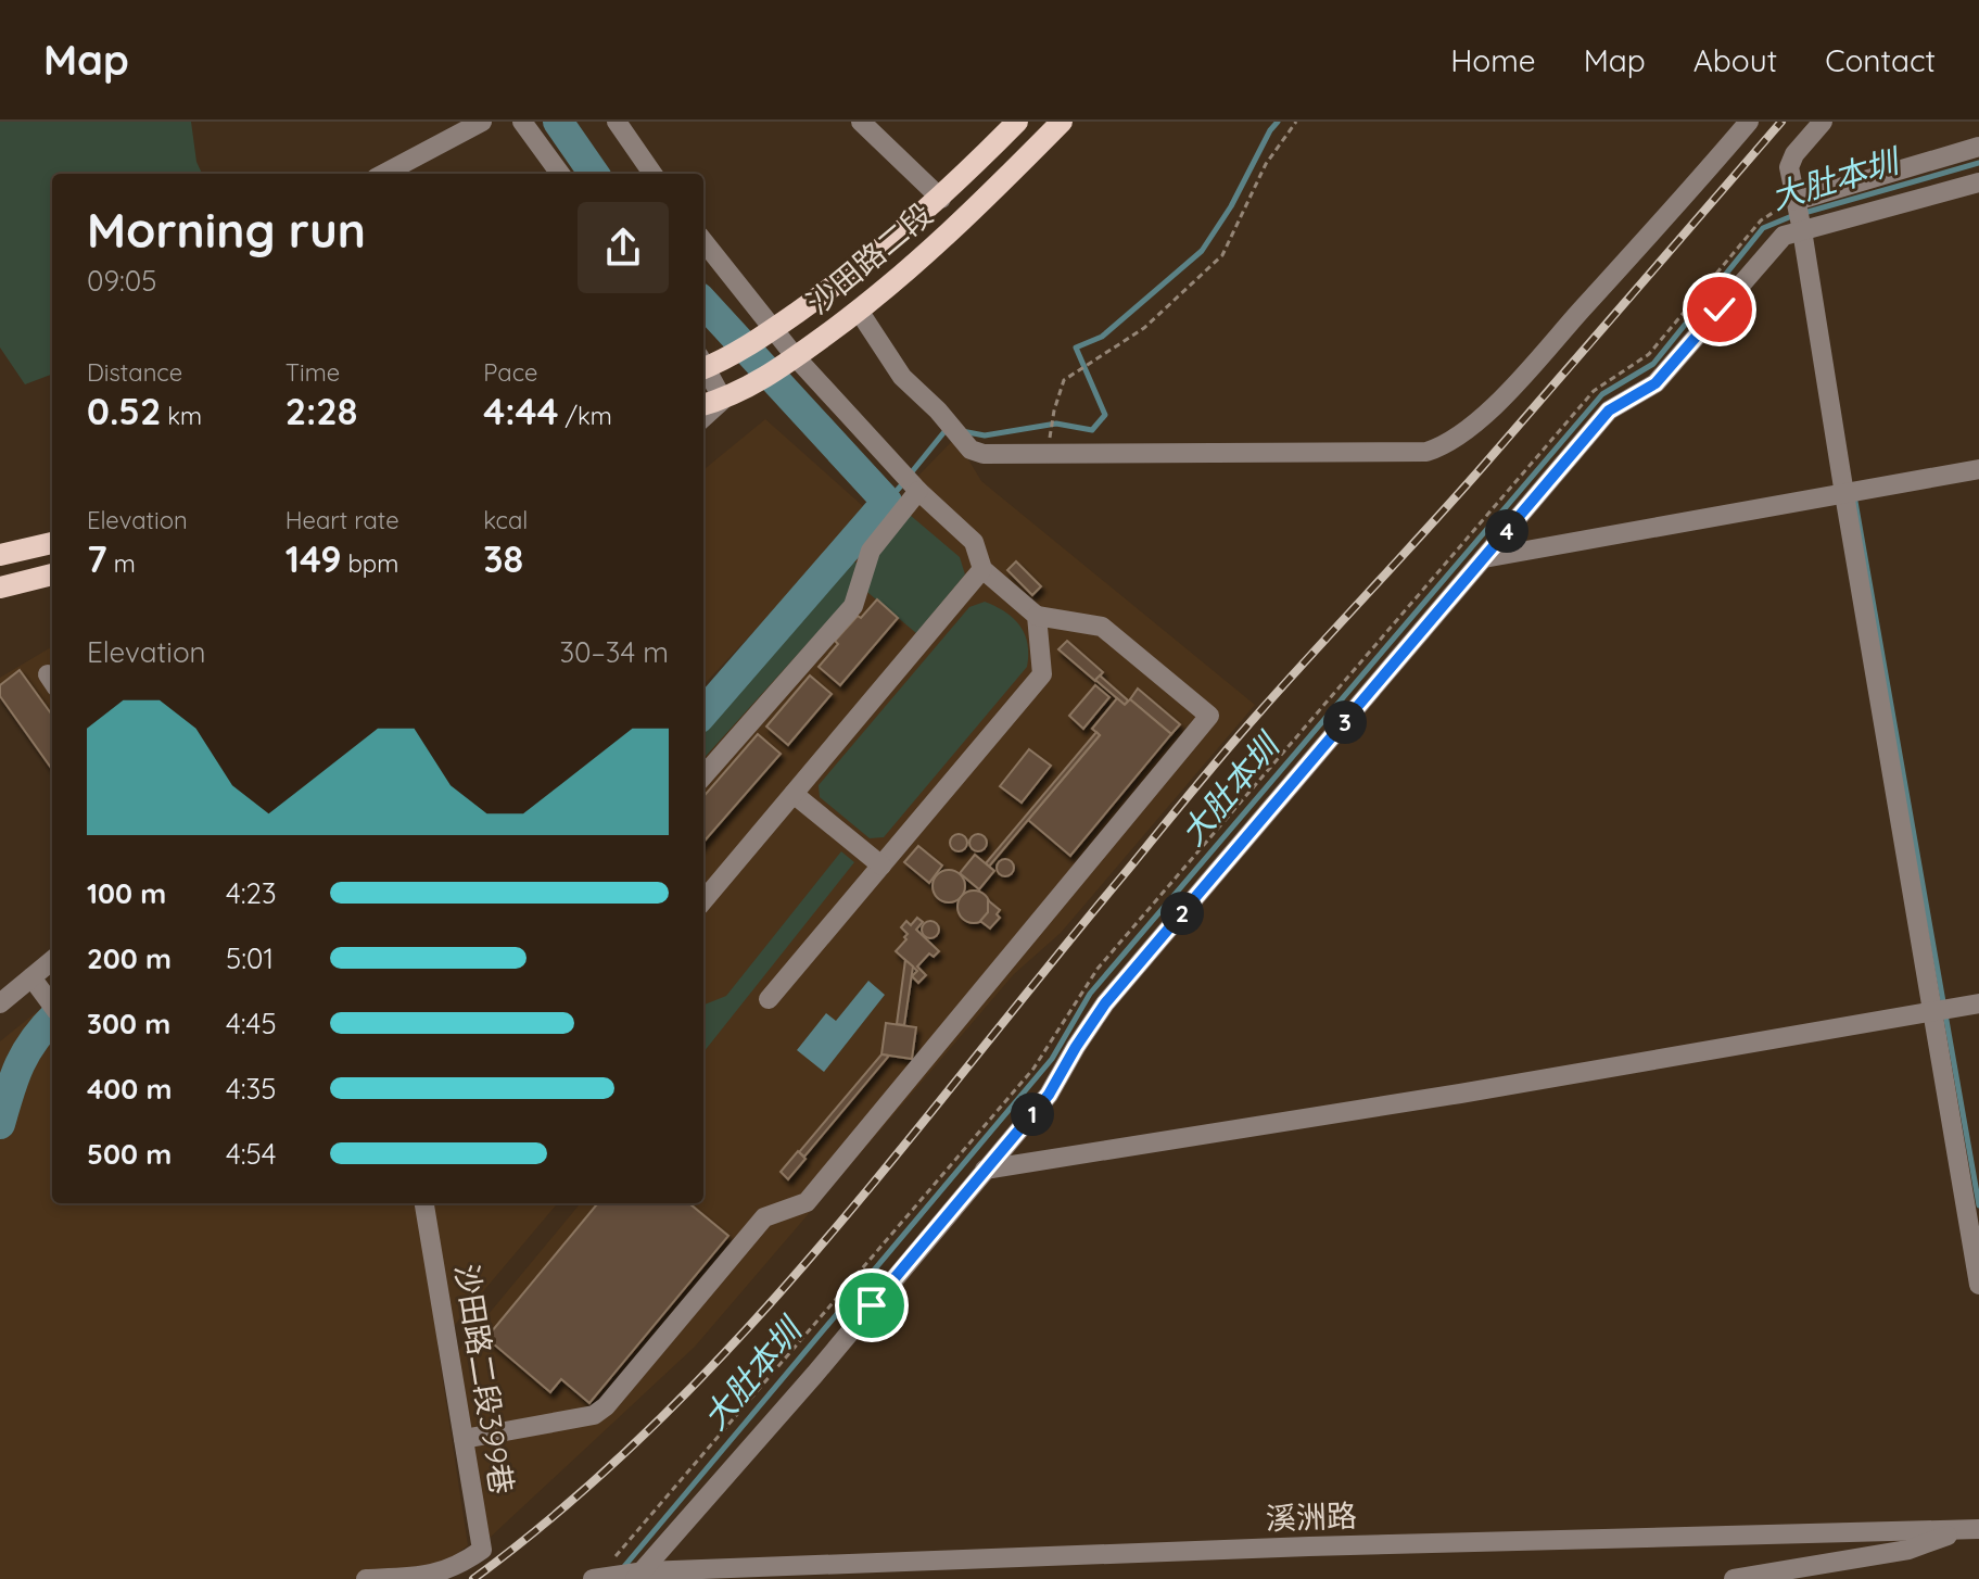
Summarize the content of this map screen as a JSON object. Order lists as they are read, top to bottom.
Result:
{
  "streets": {
    "main road": ["沙田路二段"],
    "street": ["沙田路二段399巷", "溪洲路"]
  },
  "water": ["大肚本圳"],
  "page": {
    "header": "Map",
    "nav": [
      "Home",
      "Map",
      "About",
      "Contact"
    ],
    "heading": ["Morning run", "09:05"],
    "stats": [
      ["Distance", "0.52 km"],
      ["Time", "2:28"],
      ["Pace", "4:44 /km"],
      ["Elevation", "7 m"],
      ["Heart rate", "149 bpm"],
      ["kcal", "38"]
    ],
    "pins": [
      "4",
      "3",
      "2",
      "1"
    ],
    "chart": ["Elevation", "30–34 m"],
    "list": [
      {
        "name": "100 m",
        "note": "4:23"
      },
      {
        "name": "200 m",
        "note": "5:01"
      },
      {
        "name": "300 m",
        "note": "4:45"
      },
      {
        "name": "400 m",
        "note": "4:35"
      },
      {
        "name": "500 m",
        "note": "4:54"
      }
    ]
  }
}
